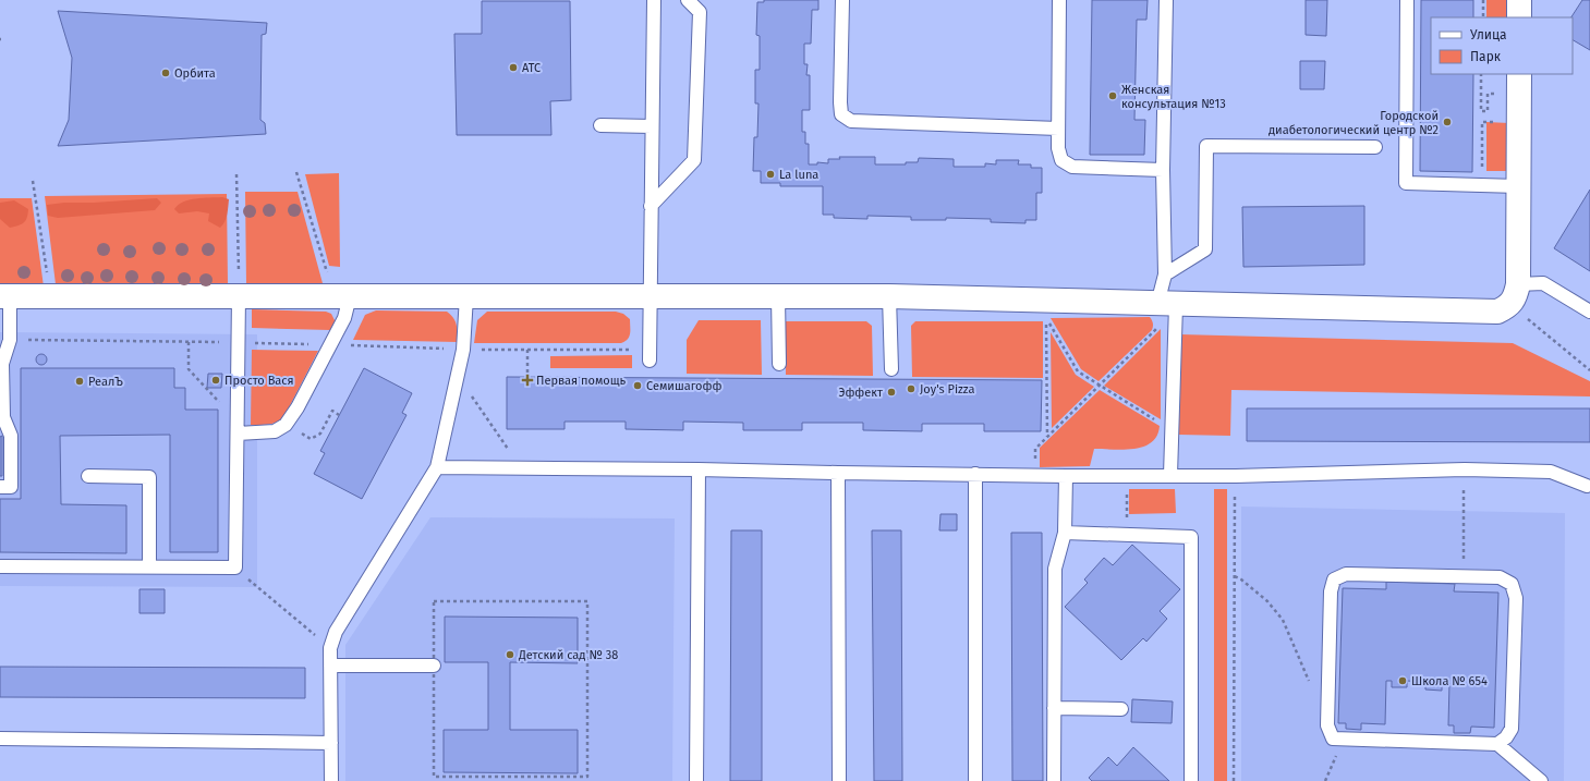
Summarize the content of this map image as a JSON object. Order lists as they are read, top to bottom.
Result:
{
  "places": {
    "other": [
      "АТС",
      "Орбита",
      "Женская консультация №13",
      "Городской диабетологический центр №2",
      "La luna",
      "Просто Вася",
      "РеалЪ",
      "Семишагофф",
      "Joy's Pizza",
      "Эффект",
      "Детский сад № 38",
      "Школа № 654"
    ],
    "health": ["Первая помощь"]
  },
  "legend": ["Улица", "Парк"]
}
